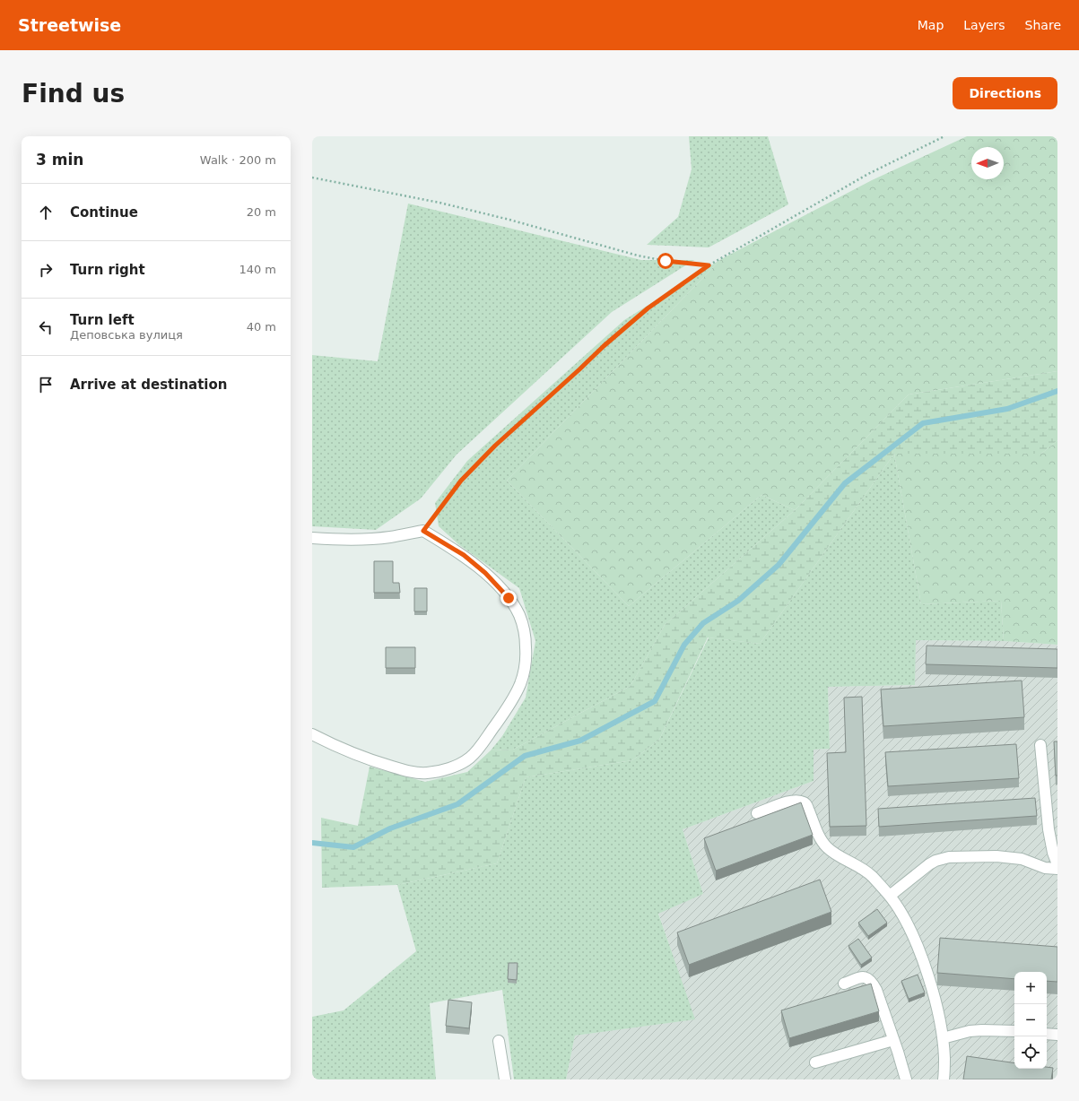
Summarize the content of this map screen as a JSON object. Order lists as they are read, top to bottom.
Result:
{
  "north": "left",
  "page": {
    "header": "Streetwise",
    "nav": ["Map", "Layers", "Share"],
    "buttons": "Directions",
    "title": "Find us",
    "heading": ["3 min", "Walk · 200 m"],
    "list": [
      ["Continue", "20 m"],
      ["Turn right", "140 m"],
      ["Turn left", "Деповська вулиця", "40 m"],
      "Arrive at destination"
    ],
    "map_buttons": ["+", "−"]
  }
}
